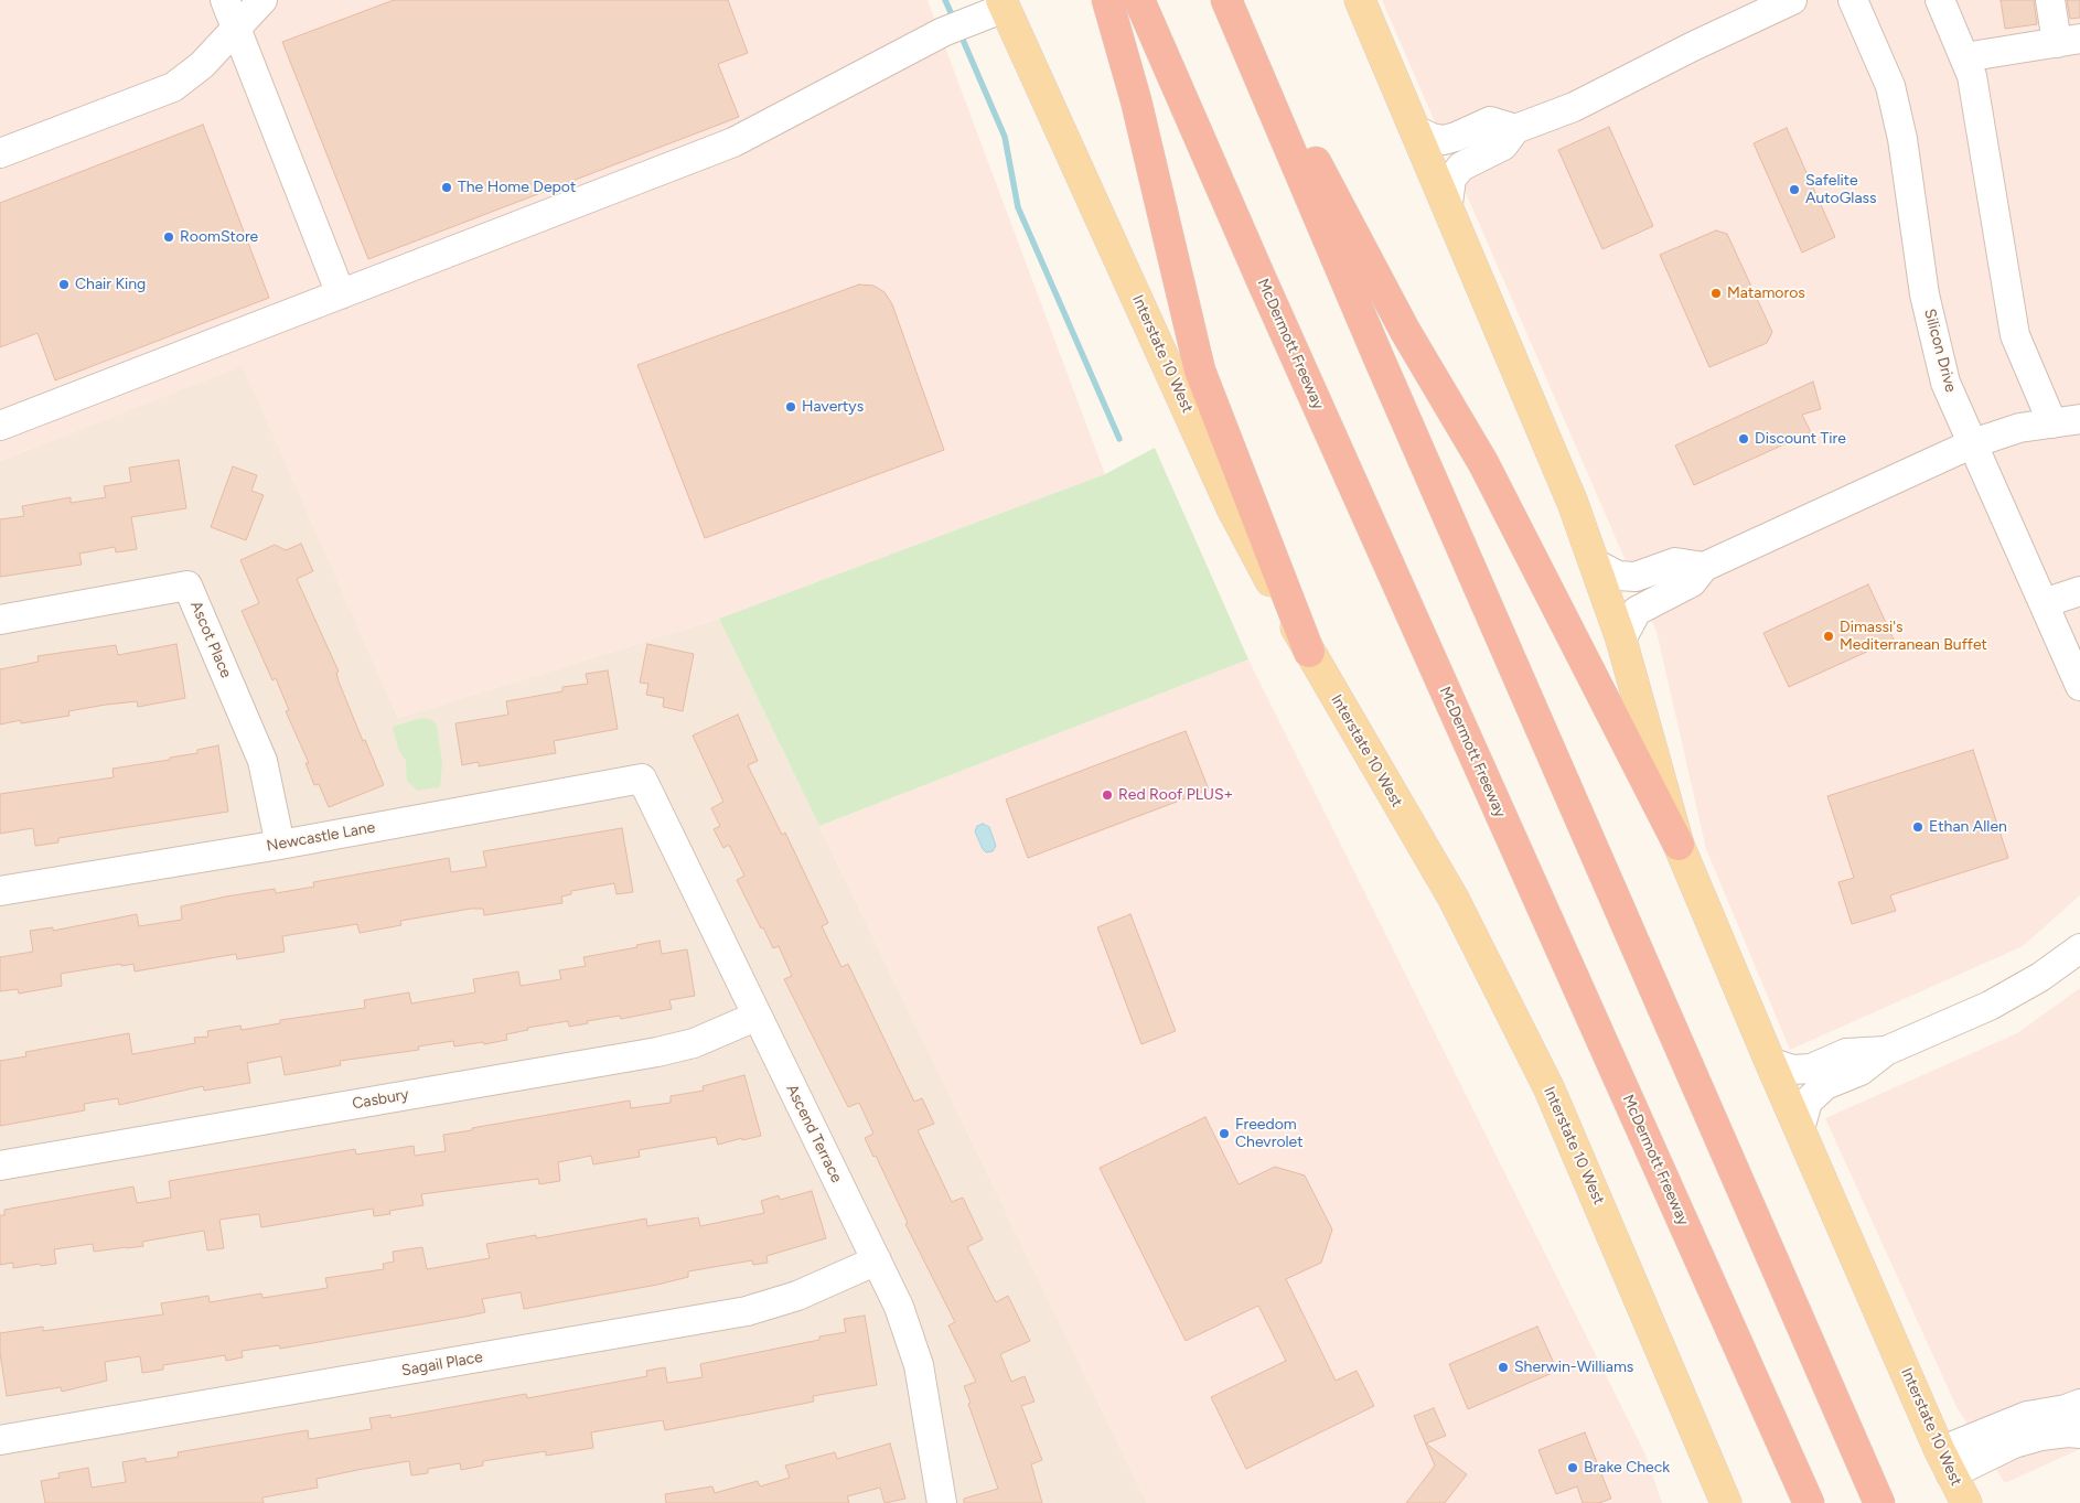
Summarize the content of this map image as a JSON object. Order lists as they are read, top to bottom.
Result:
{
  "streets": {
    "highway": ["McDermott Freeway"],
    "main road": ["Interstate 10 West"],
    "street": [
      "Silicon Drive",
      "Ascot Place",
      "Newcastle Lane",
      "Casbury",
      "Ascend Terrace",
      "Sagail Place"
    ]
  },
  "crossings": [
    ["Ascot Place", "Newcastle Lane"],
    ["Newcastle Lane", "Ascend Terrace"],
    ["Casbury", "Ascend Terrace"],
    ["Ascend Terrace", "Sagail Place"]
  ],
  "places": [
    "The Home Depot",
    "Safelite AutoGlass",
    "RoomStore",
    "Chair King",
    "Matamoros",
    "Havertys",
    "Discount Tire",
    "Dimassi's Mediterranean Buffet",
    "Red Roof PLUS+",
    "Ethan Allen",
    "Freedom Chevrolet",
    "Sherwin-Williams",
    "Brake Check"
  ]
}
